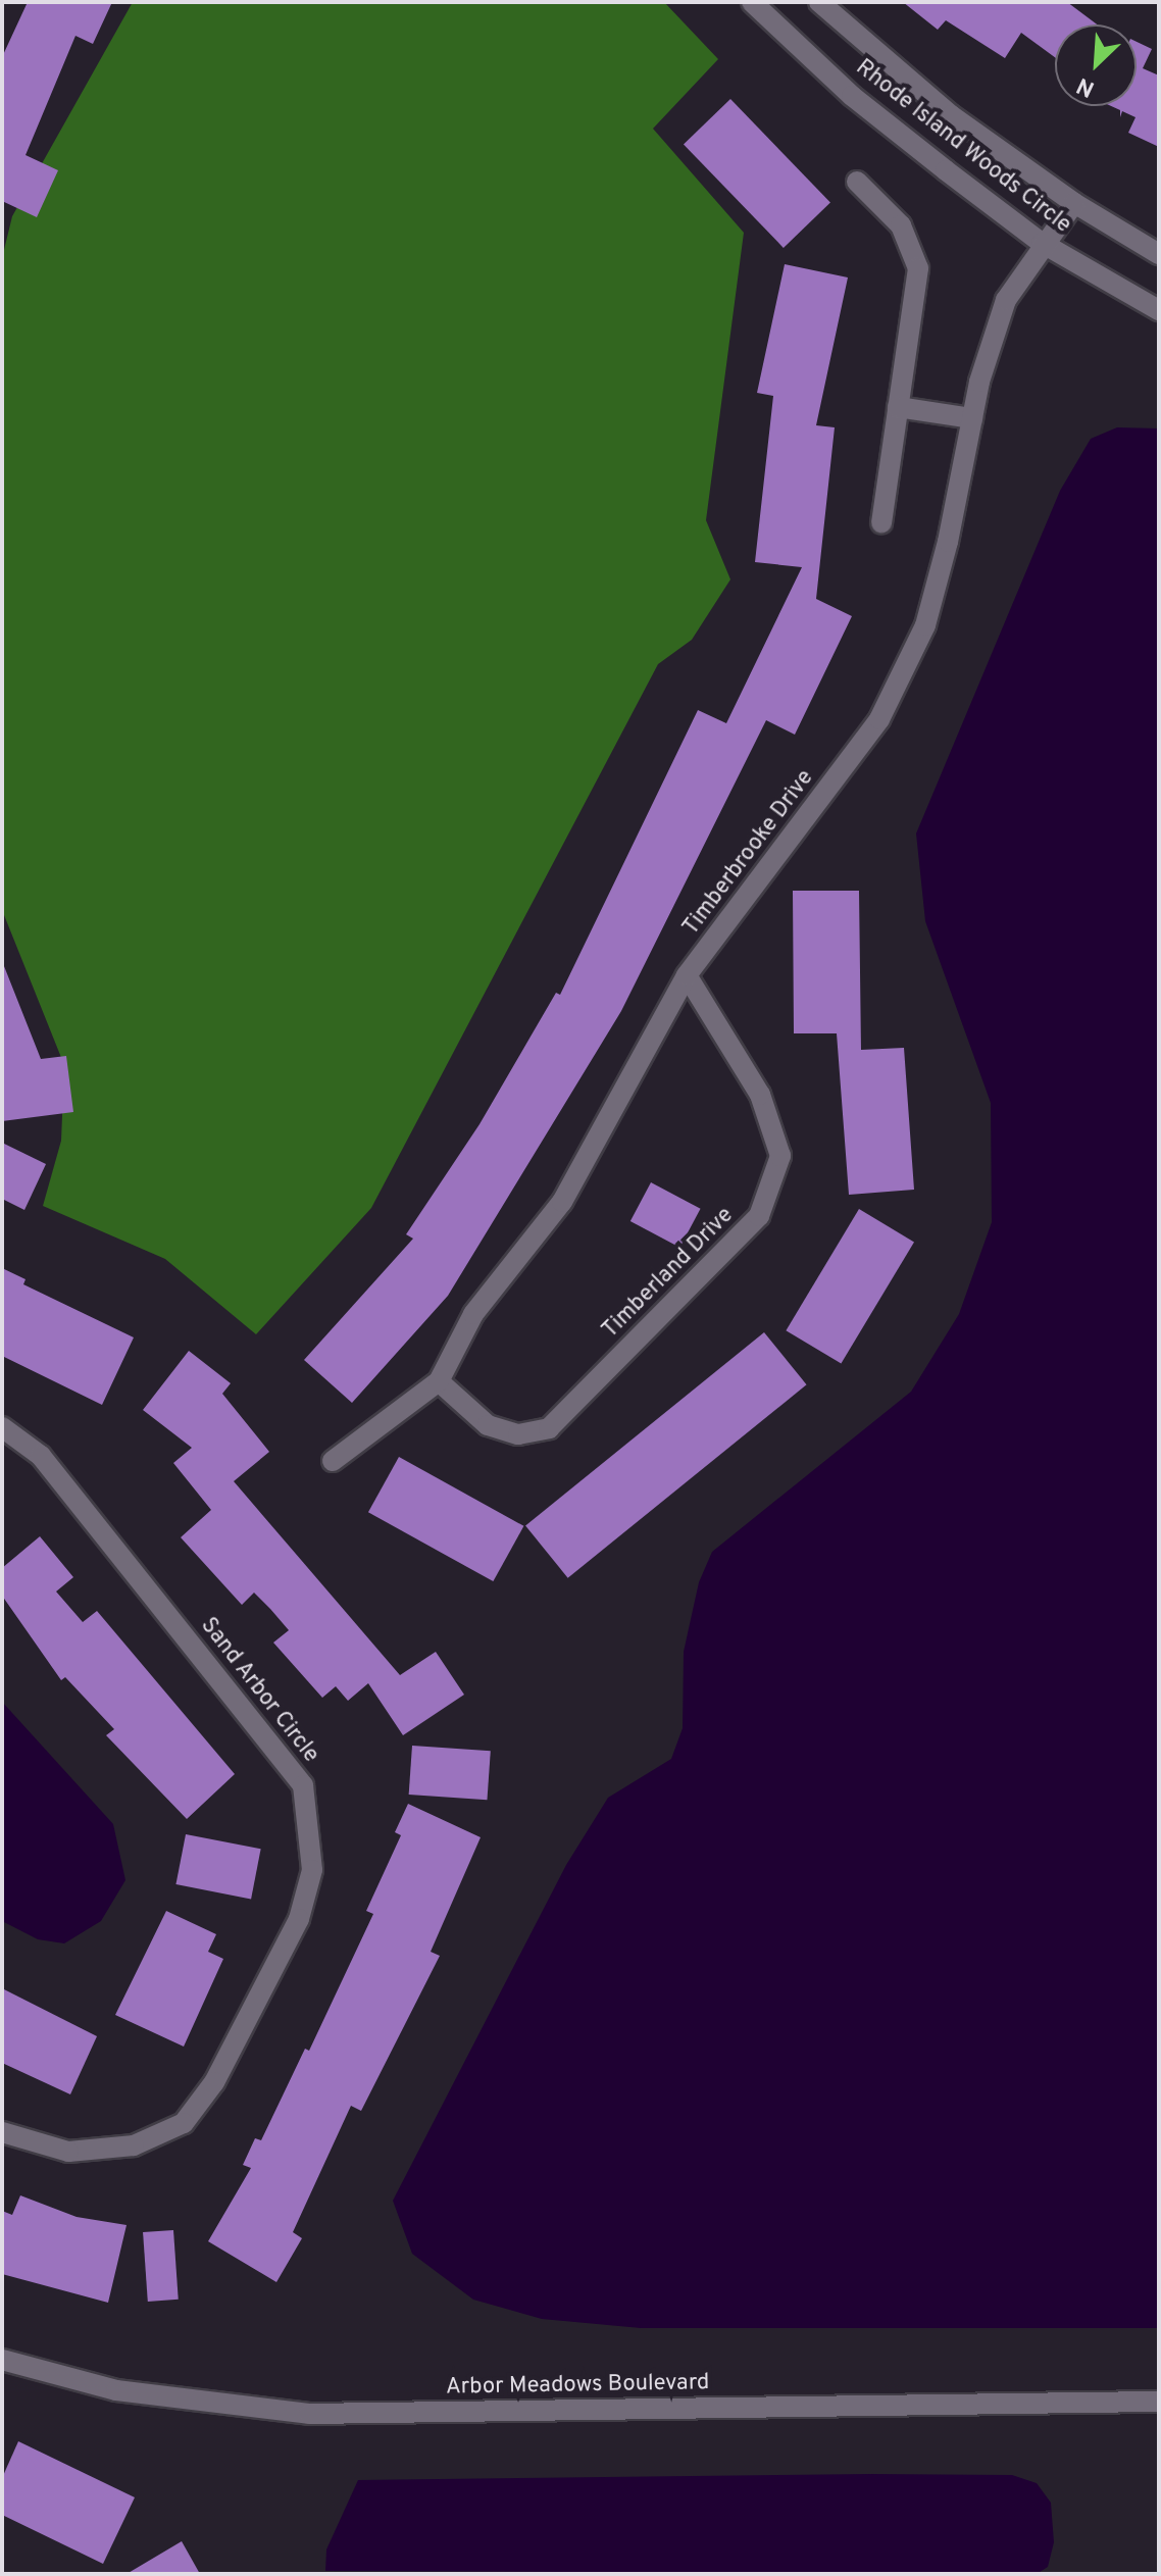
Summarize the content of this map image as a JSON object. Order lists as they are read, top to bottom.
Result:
{
  "streets": {
    "street": [
      "Rhode Island Woods Circle",
      "Timberbrooke Drive",
      "Timberland Drive",
      "Sand Arbor Circle",
      "Arbor Meadows Boulevard"
    ]
  },
  "crossings": [
    ["Rhode Island Woods Circle", "Timberbrooke Drive"],
    ["Timberbrooke Drive", "Timberland Drive"]
  ],
  "north": "bottom left"
}
